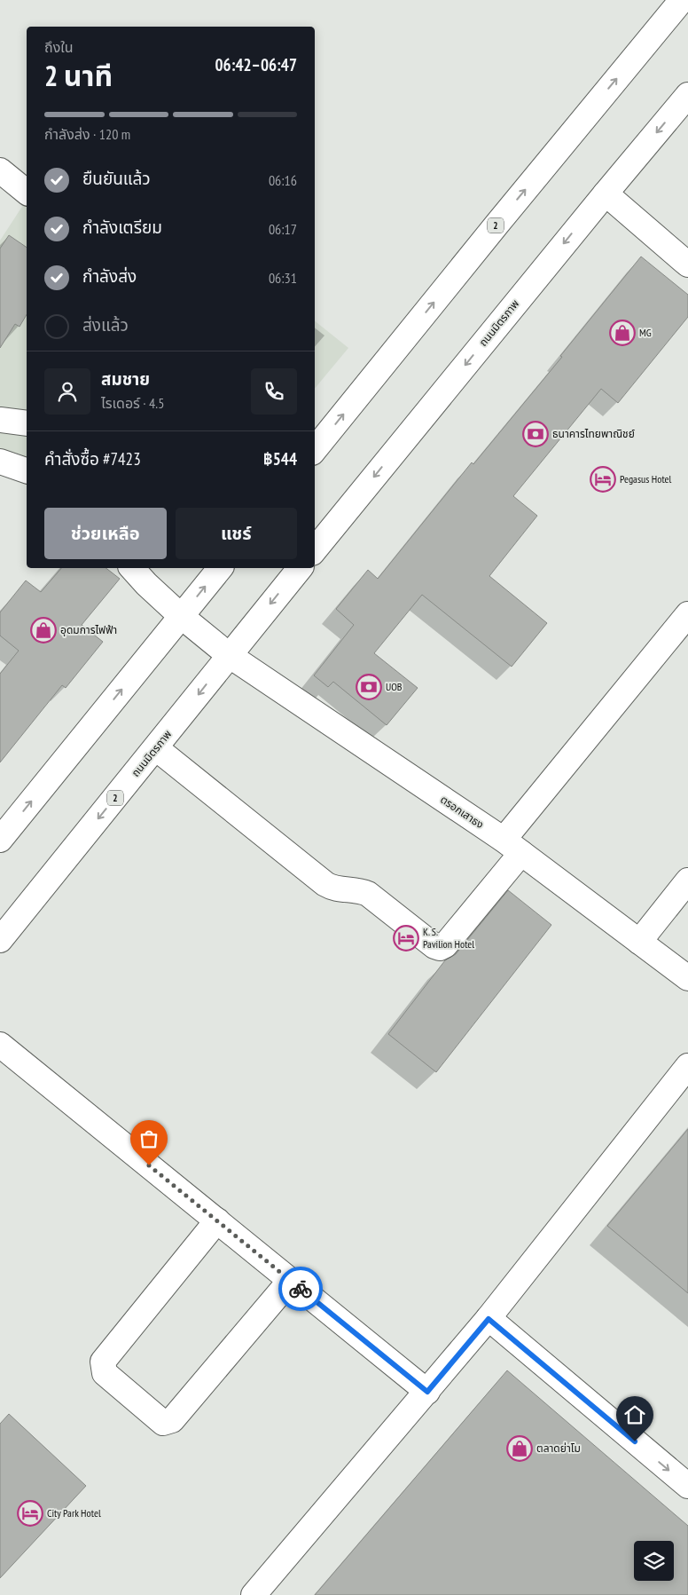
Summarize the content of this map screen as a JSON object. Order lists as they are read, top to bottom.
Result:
{
  "streets": {
    "main road": ["2", "ถนนมิตรภาพ", "ตรอกเสาธง"]
  },
  "crossings": [
    ["ถนนมิตรภาพ", "ตรอกเสาธง"]
  ],
  "places": {
    "shop": ["MG", "อุดมการไฟฟ้า", "ตลาดย่าโม"],
    "bank": ["ธนาคารไทยพาณิชย์", "UOB"],
    "hotel": ["Pegasus Hotel", "K. S. Pavilion Hotel", "City Park Hotel"]
  },
  "page": {
    "heading": ["2 นาที", "ถึงใน", "06:42–06:47"],
    "panel": [
      "สมชาย",
      "ไรเดอร์ · 4.5",
      "คำสั่งซื้อ #7423",
      "฿544"
    ],
    "bar": "กำลังส่ง · 120 m",
    "list": [
      ["ยืนยันแล้ว", "06:16"],
      ["กำลังเตรียม", "06:17"],
      ["กำลังส่ง", "06:31"],
      "ส่งแล้ว"
    ],
    "buttons": ["ช่วยเหลือ", "แชร์"]
  }
}
